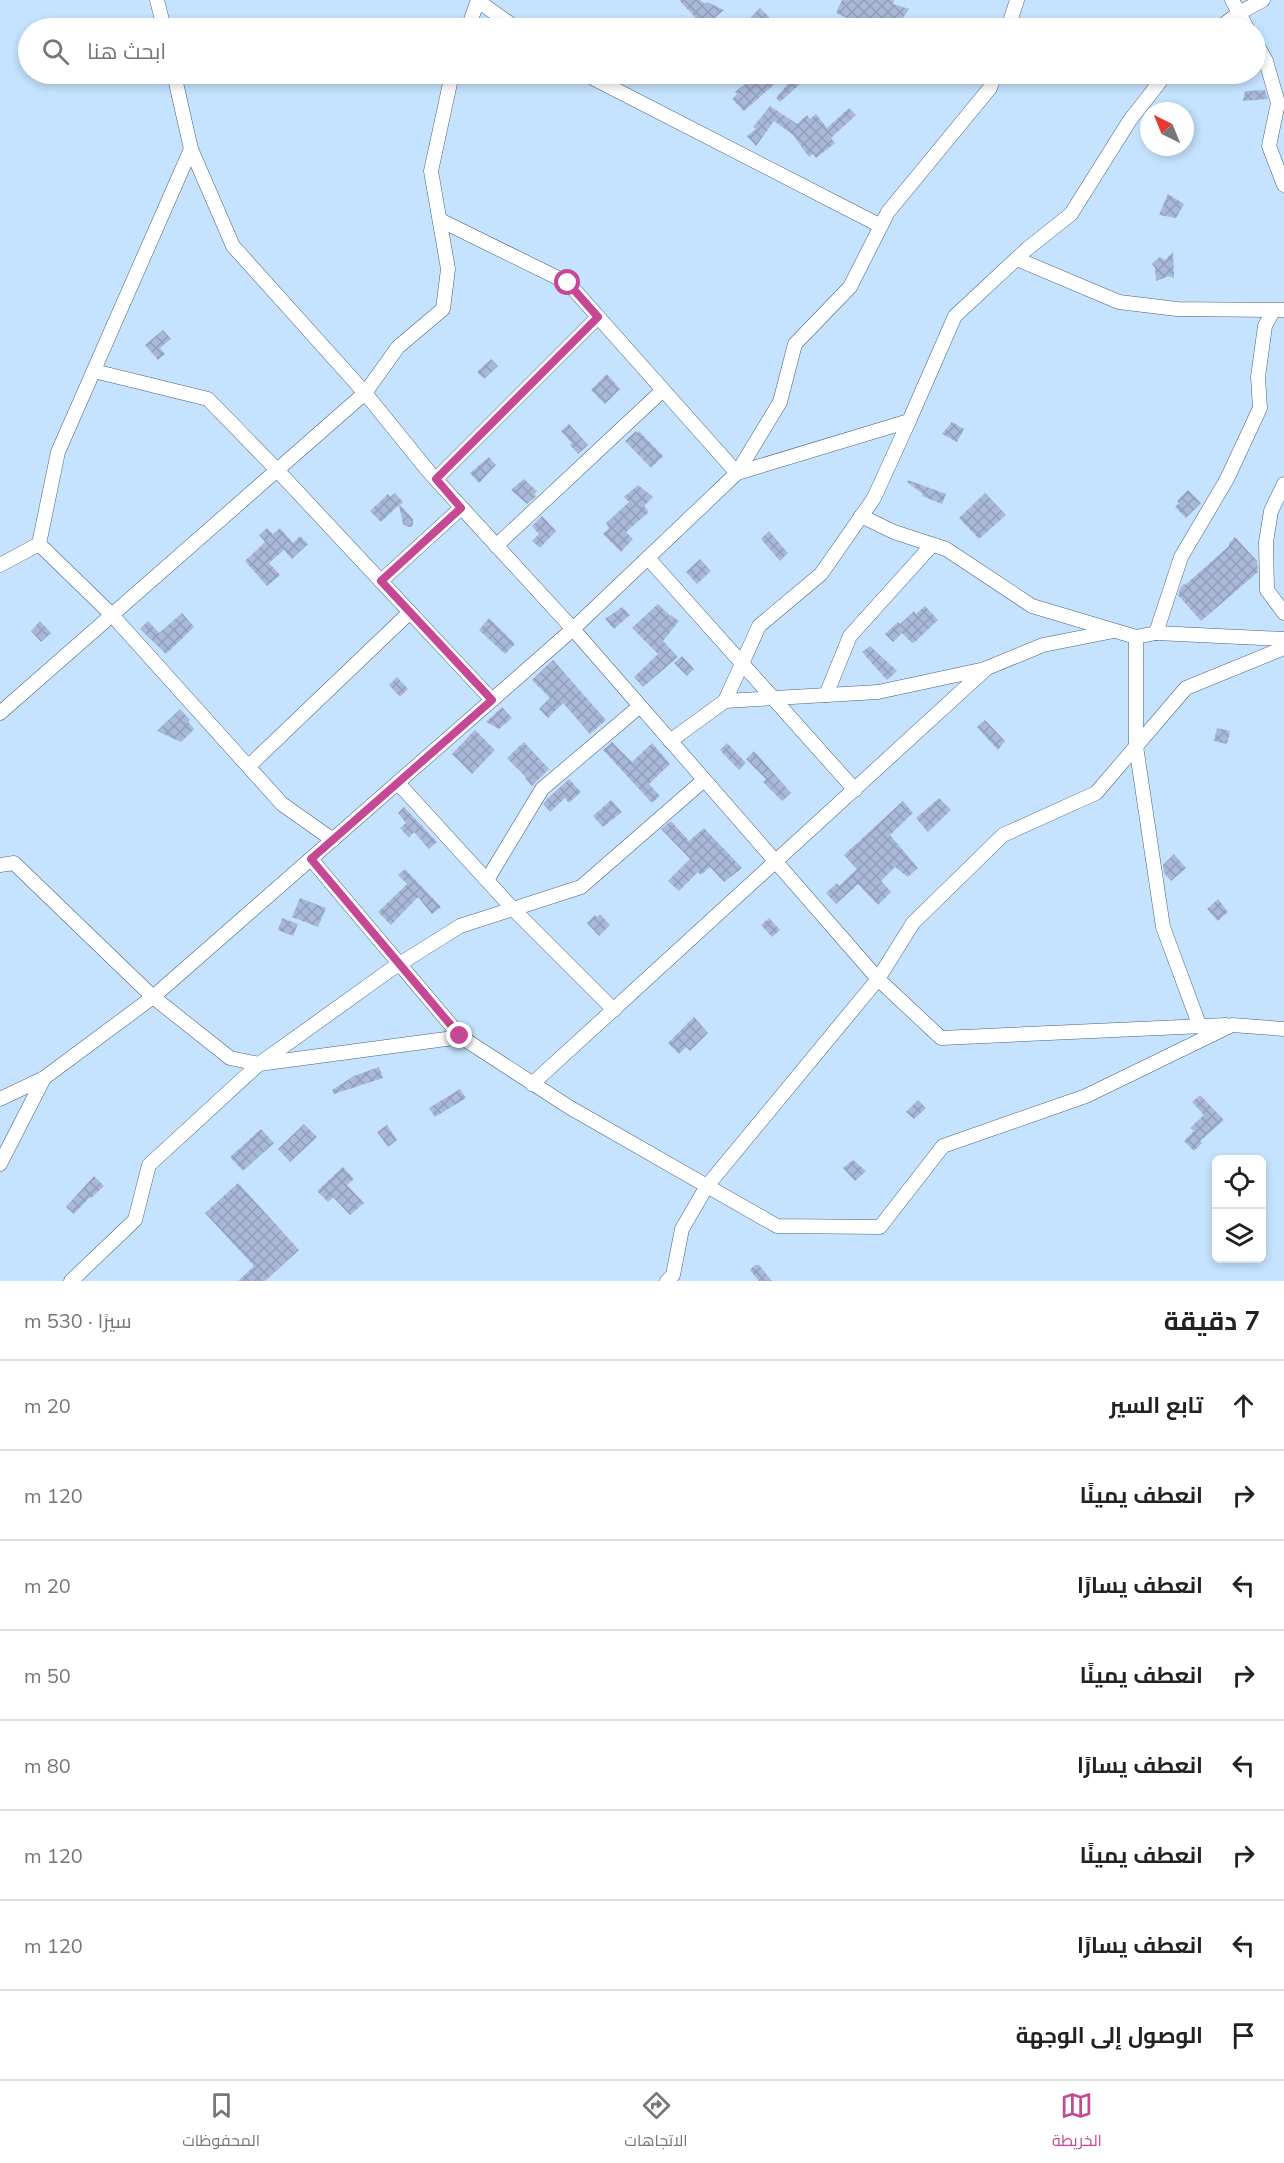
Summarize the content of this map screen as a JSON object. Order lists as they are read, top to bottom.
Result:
{
  "north": "top left",
  "page": {
    "search": "ابحث هنا",
    "heading": ["7 دقيقة", "سيرًا · 530 m"],
    "list": [
      ["تابع السير", "20 m"],
      ["انعطف يمينًا", "120 m"],
      ["انعطف يسارًا", "20 m"],
      ["انعطف يمينًا", "50 m"],
      ["انعطف يسارًا", "80 m"],
      ["انعطف يمينًا", "120 m"],
      ["انعطف يسارًا", "120 m"],
      "الوصول إلى الوجهة"
    ],
    "nav": ["الخريطة", "الاتجاهات", "المحفوظات"]
  }
}
